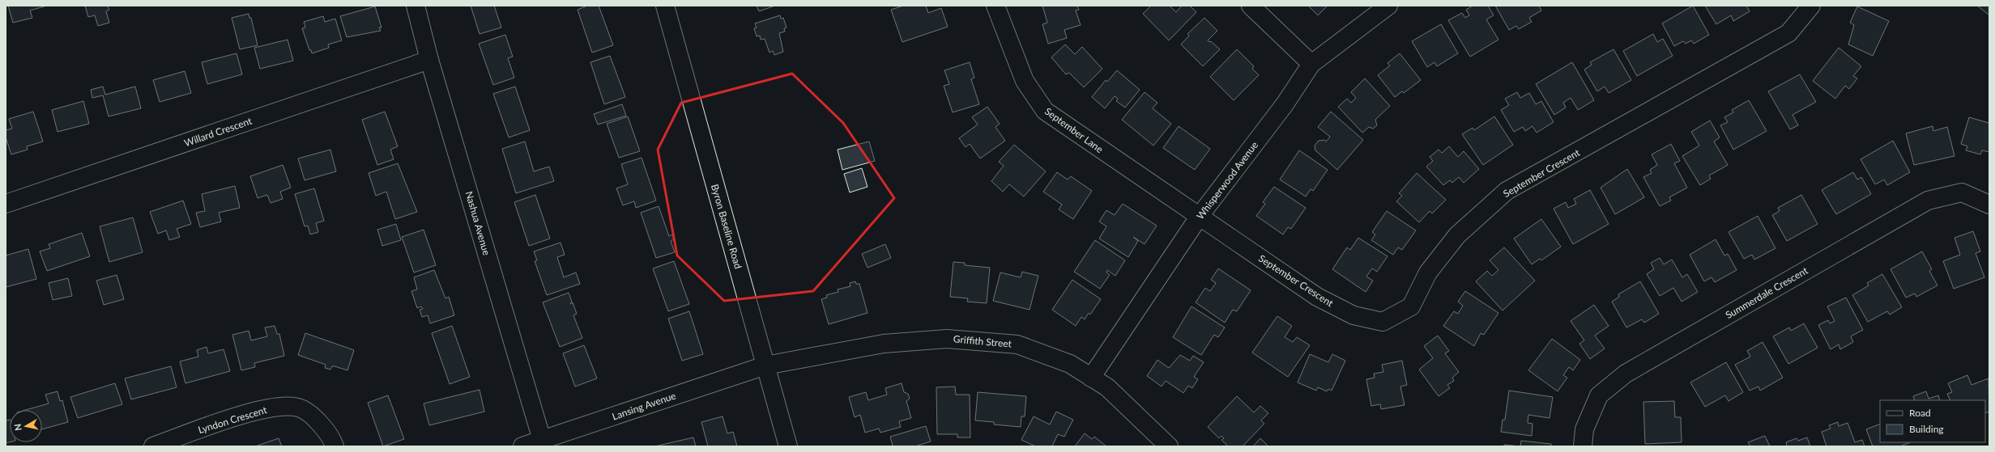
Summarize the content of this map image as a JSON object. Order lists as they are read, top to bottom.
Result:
{
  "streets": {
    "street": [
      "September Lane",
      "Willard Crescent",
      "September Crescent",
      "Whisperwood Avenue",
      "Nashua Avenue",
      "Byron Baseline Road",
      "Summerdale Crescent",
      "Griffith Street",
      "Lansing Avenue",
      "Lyndon Crescent"
    ]
  },
  "crossings": [
    ["September Lane", "September Crescent"],
    ["September Lane", "Whisperwood Avenue"],
    ["Willard Crescent", "Nashua Avenue"],
    ["September Crescent", "Whisperwood Avenue"],
    ["Whisperwood Avenue", "Griffith Street"],
    ["Nashua Avenue", "Lansing Avenue"],
    ["Byron Baseline Road", "Griffith Street"],
    ["Byron Baseline Road", "Lansing Avenue"],
    ["Griffith Street", "Lansing Avenue"]
  ],
  "legend": ["Road", "Building"],
  "north": "left"
}
